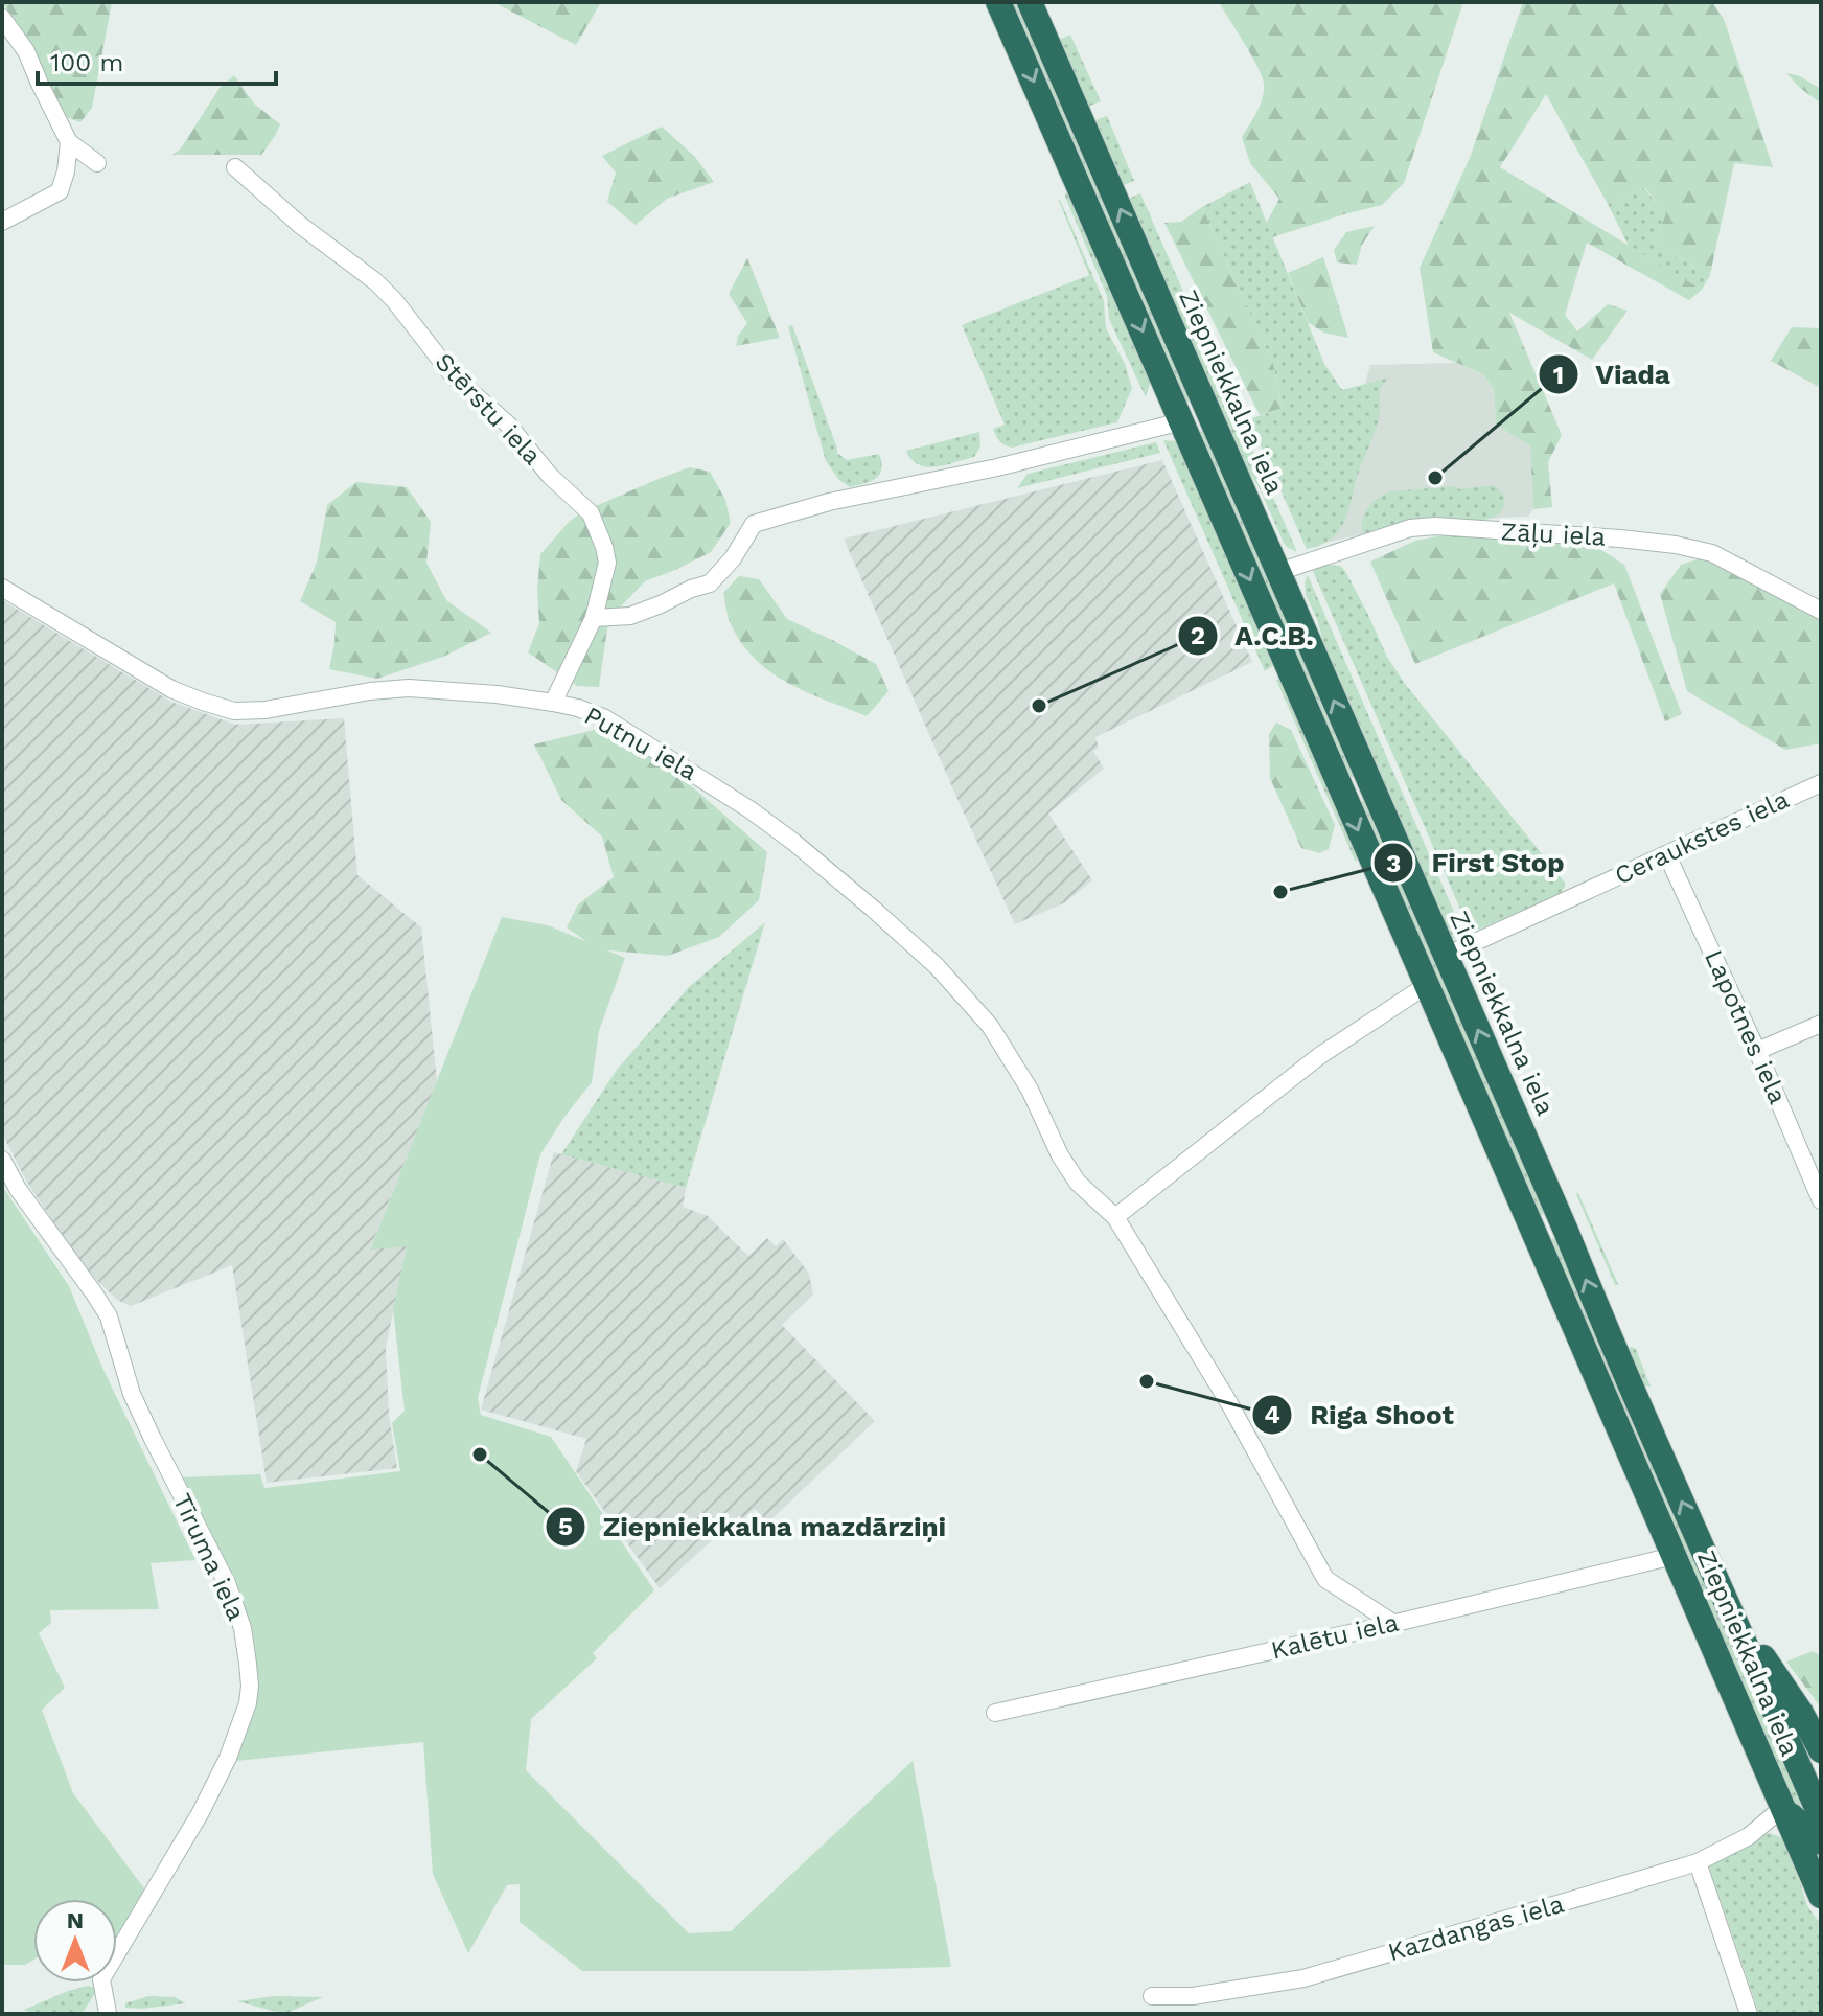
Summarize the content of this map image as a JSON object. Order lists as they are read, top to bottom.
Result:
{
  "streets": {
    "highway": ["Ziepniekkalna iela"],
    "street": [
      "Stērstu iela",
      "Zāļu iela",
      "Putnu iela",
      "Ceraukstes iela",
      "Lapotnes iela",
      "Tīruma iela",
      "Kalētu iela",
      "Kazdangas iela"
    ]
  },
  "crossings": [
    ["Ziepniekkalna iela", "Zāļu iela"],
    ["Ziepniekkalna iela", "Ceraukstes iela"],
    ["Ziepniekkalna iela", "Kalētu iela"],
    ["Ziepniekkalna iela", "Kazdangas iela"],
    ["Stērstu iela", "Putnu iela"],
    ["Putnu iela", "Kalētu iela"],
    ["Ceraukstes iela", "Lapotnes iela"]
  ],
  "places": [
    "Viada",
    "A.C.B.",
    "First Stop",
    "Riga Shoot",
    "Ziepniekkalna mazdārziņi"
  ],
  "scale_bar": "100 m",
  "north": "top"
}
